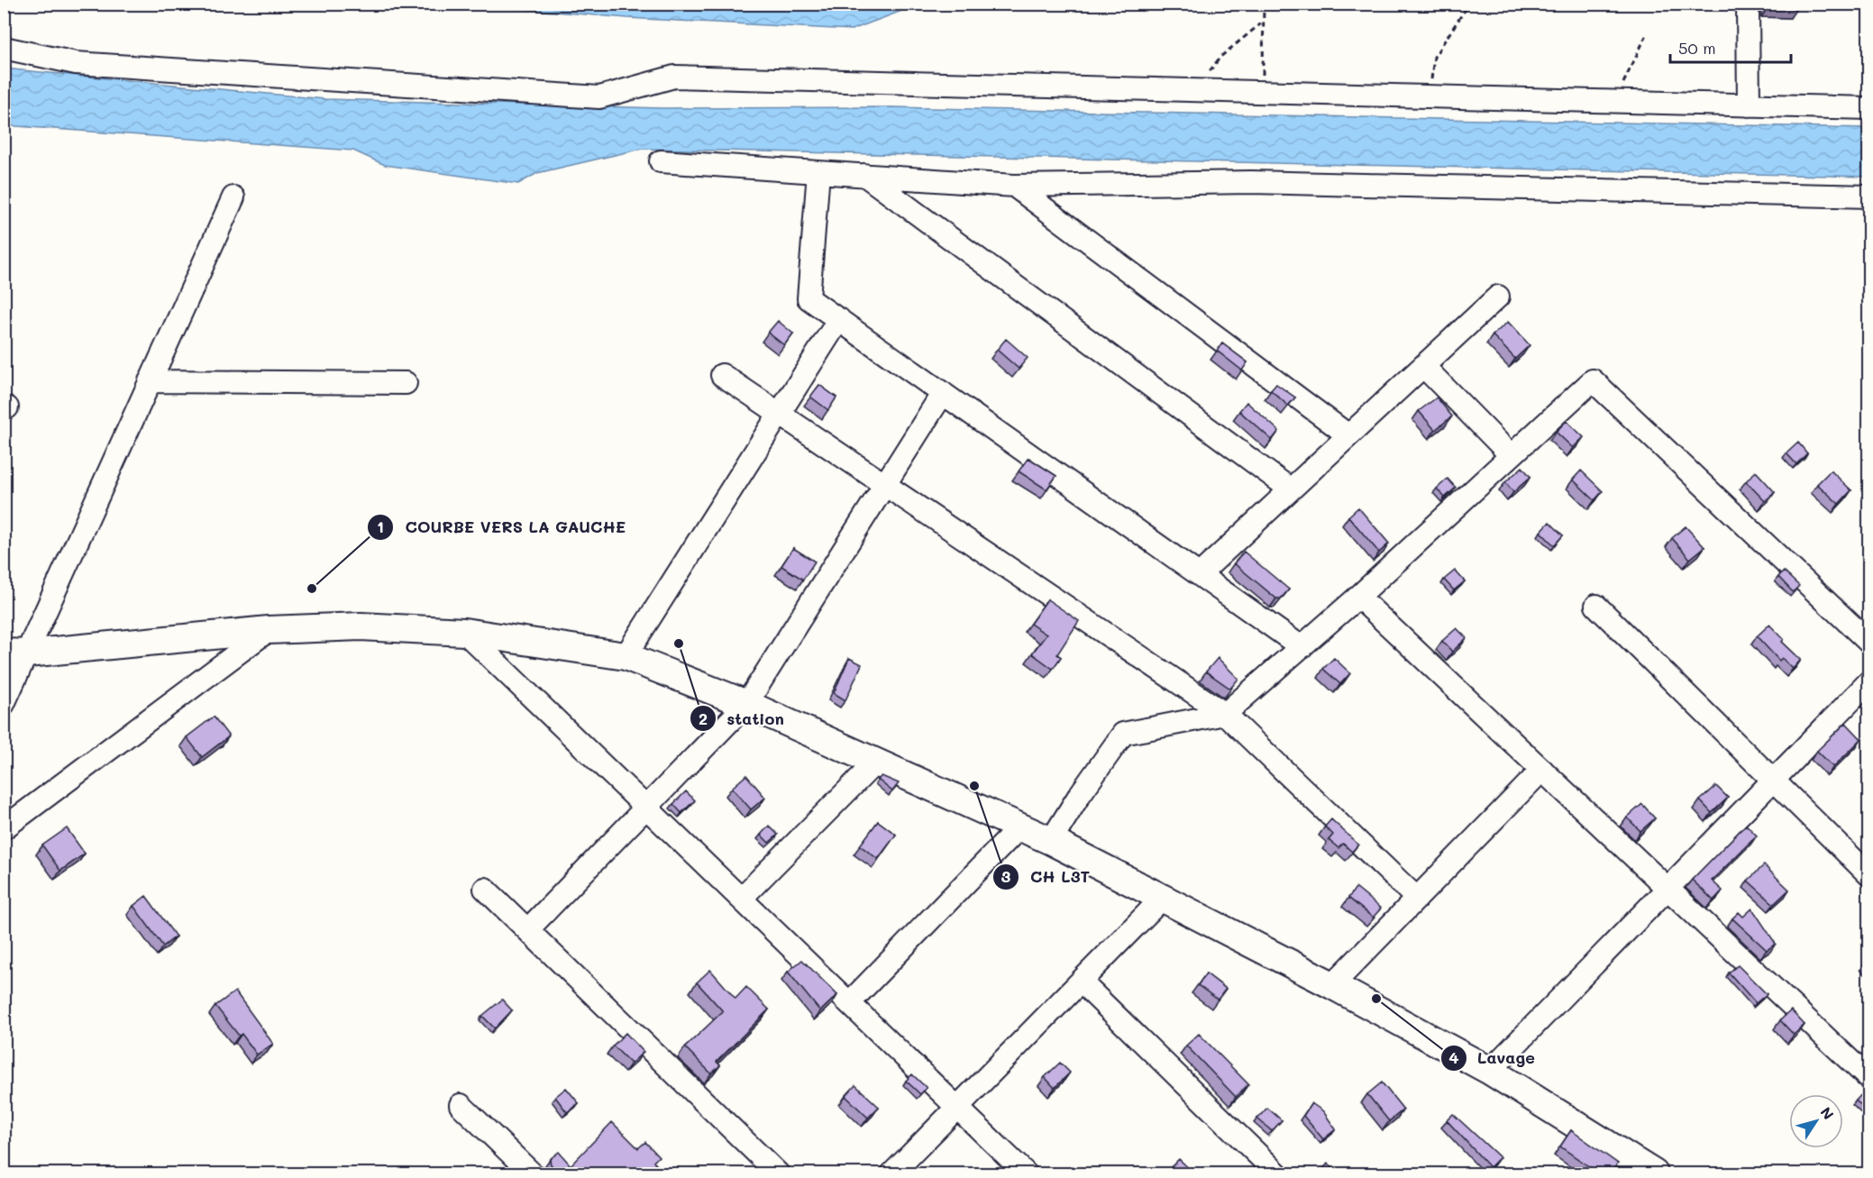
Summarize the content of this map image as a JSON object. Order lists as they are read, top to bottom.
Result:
{
  "places": [
    "COURBE VERS LA GAUCHE",
    "station",
    "CH L3T",
    "Lavage"
  ],
  "scale_bar": "50 m",
  "north": "top right"
}
